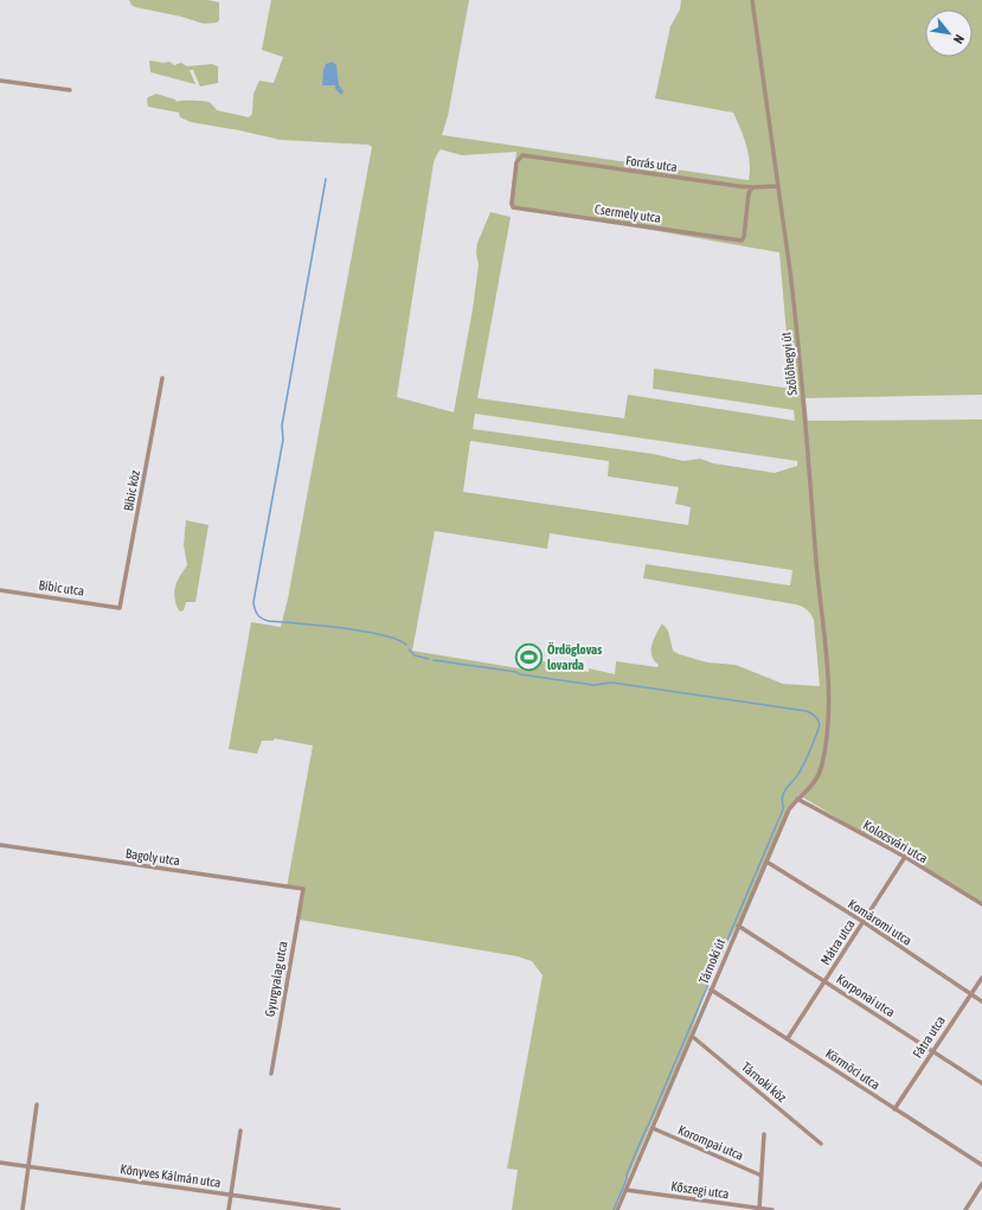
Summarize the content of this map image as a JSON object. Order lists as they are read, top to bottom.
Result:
{
  "streets": {
    "street": [
      "Forrás utca",
      "Csermely utca",
      "Szőlőhegyi út",
      "Bíbic köz",
      "Bíbic utca",
      "Kolozsvári utca",
      "Bagoly utca",
      "Komáromi utca",
      "Mátra utca",
      "Tárnoki út",
      "Gyurgyalag utca",
      "Korponai utca",
      "Fátra utca",
      "Körmöci utca",
      "Tárnoki köz",
      "Korompai utca",
      "Könyves Kálmán utca",
      "Kőszegi utca"
    ]
  },
  "crossings": [
    ["Forrás utca", "Csermely utca"],
    ["Forrás utca", "Szőlőhegyi út"],
    ["Szőlőhegyi út", "Tárnoki út"],
    ["Bíbic köz", "Bíbic utca"],
    ["Kolozsvári utca", "Mátra utca"],
    ["Kolozsvári utca", "Tárnoki út"],
    ["Bagoly utca", "Gyurgyalag utca"],
    ["Komáromi utca", "Mátra utca"],
    ["Komáromi utca", "Tárnoki út"],
    ["Komáromi utca", "Fátra utca"],
    ["Mátra utca", "Korponai utca"],
    ["Mátra utca", "Körmöci utca"],
    ["Tárnoki út", "Korponai utca"],
    ["Tárnoki út", "Körmöci utca"],
    ["Tárnoki út", "Tárnoki köz"],
    ["Tárnoki út", "Korompai utca"],
    ["Tárnoki út", "Kőszegi utca"],
    ["Korponai utca", "Fátra utca"],
    ["Fátra utca", "Körmöci utca"]
  ],
  "places": {
    "sports": ["Ördöglovas lovarda"]
  },
  "north": "bottom right"
}
